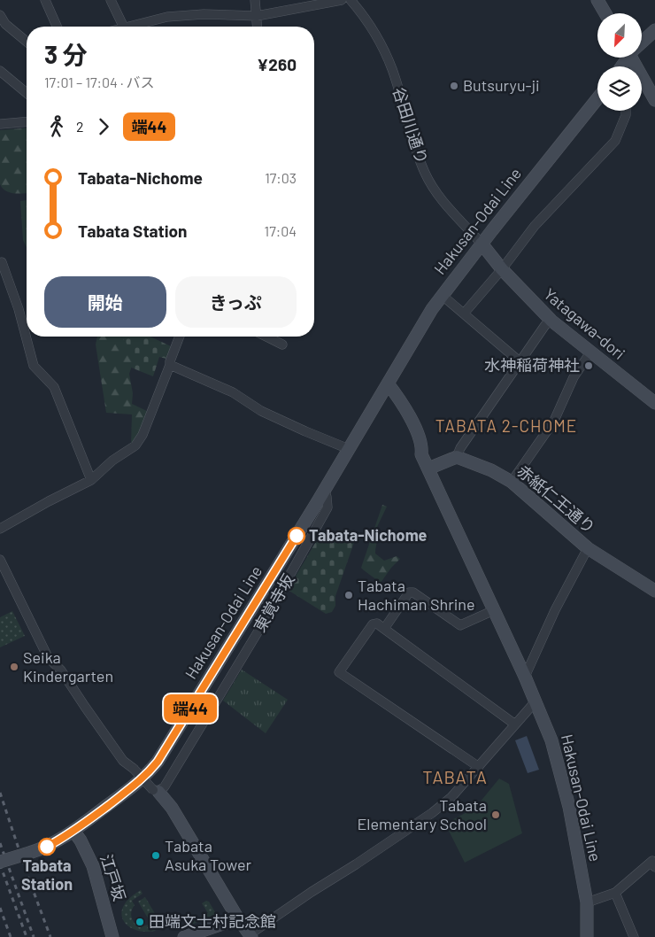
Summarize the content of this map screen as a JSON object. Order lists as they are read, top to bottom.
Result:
{
  "streets": {
    "main road": [
      "Hakusan-Odai Line",
      "Yatagawa-dori",
      "赤紙仁王通り",
      "江戸坂"
    ],
    "street": ["谷田川通り", "東覚寺坂"]
  },
  "crossings": [
    ["谷田川通り", "Hakusan-Odai Line"],
    ["谷田川通り", "Yatagawa-dori"],
    ["Hakusan-Odai Line", "Yatagawa-dori"],
    ["Hakusan-Odai Line", "東覚寺坂"],
    ["Hakusan-Odai Line", "江戸坂"]
  ],
  "districts": ["TABATA 2-CHOME", "TABATA"],
  "places": [
    "Butsuryu-ji",
    "水神稲荷神社",
    "Tabata-Nichome",
    "Tabata Hachiman Shrine",
    "Seika Kindergarten",
    "Tabata Elementary School",
    "Tabata Station",
    "Tabata Asuka Tower",
    "田端文士村記念館"
  ],
  "lines": ["bus line 端44"],
  "north": "bottom left",
  "page": {
    "on_map": "端44",
    "heading": ["3 分", "17:01 – 17:04 · バス", "¥260"],
    "legs": ["2", "端44"],
    "list": [
      {
        "name": "Tabata-Nichome",
        "value": "17:03"
      },
      {
        "name": "Tabata Station",
        "value": "17:04"
      }
    ],
    "buttons": ["開始", "きっぷ"]
  }
}
